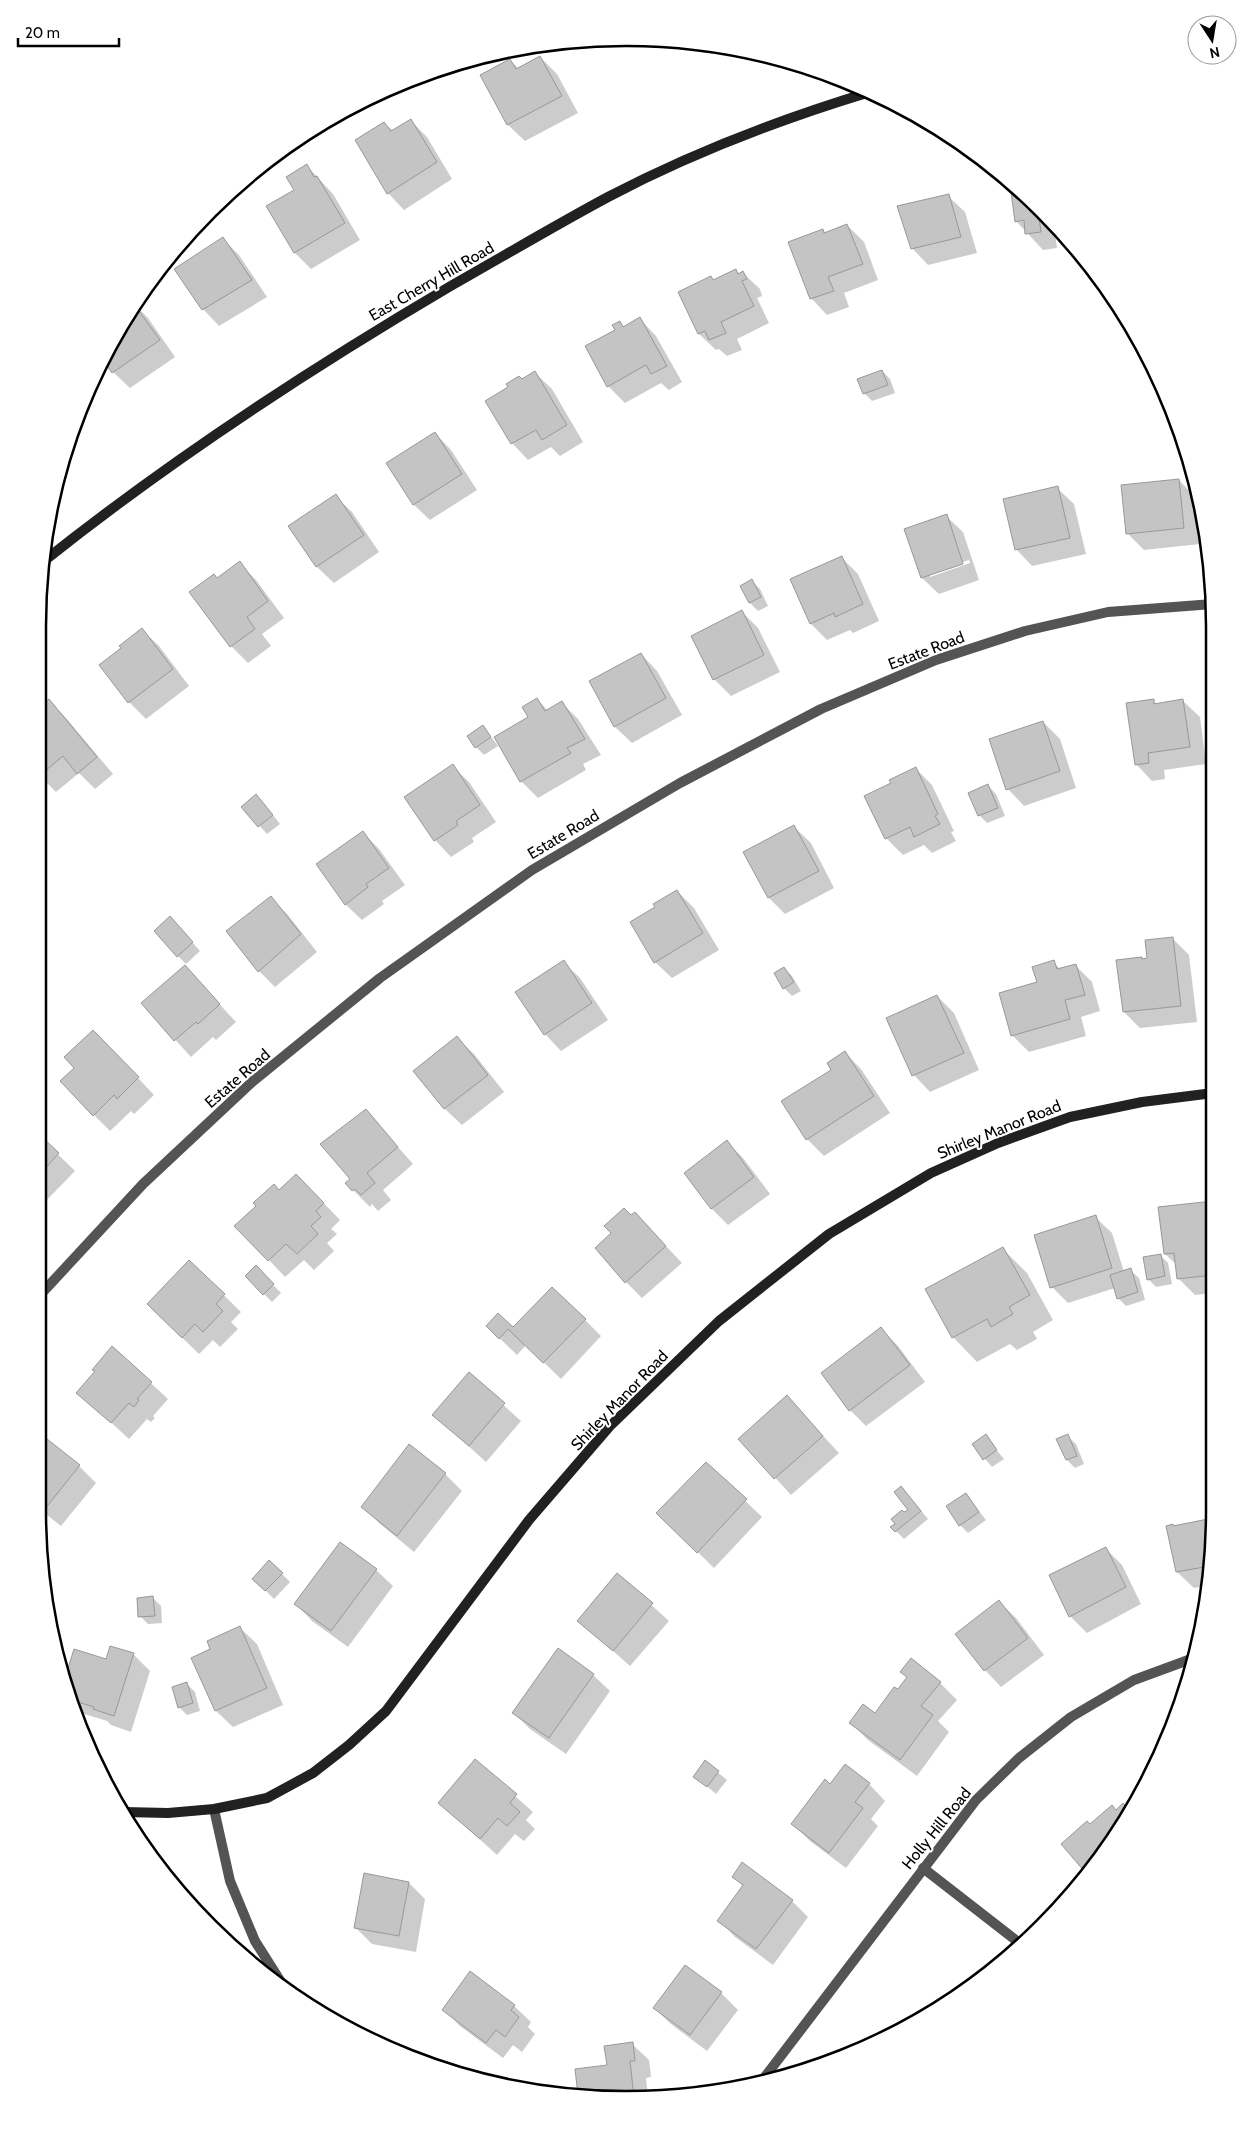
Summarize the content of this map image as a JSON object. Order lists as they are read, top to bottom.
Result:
{
  "streets": {
    "street": [
      "East Cherry Hill Road",
      "Estate Road",
      "Shirley Manor Road",
      "Holly Hill Road"
    ]
  },
  "scale_bar": "20 m",
  "north": "bottom"
}
